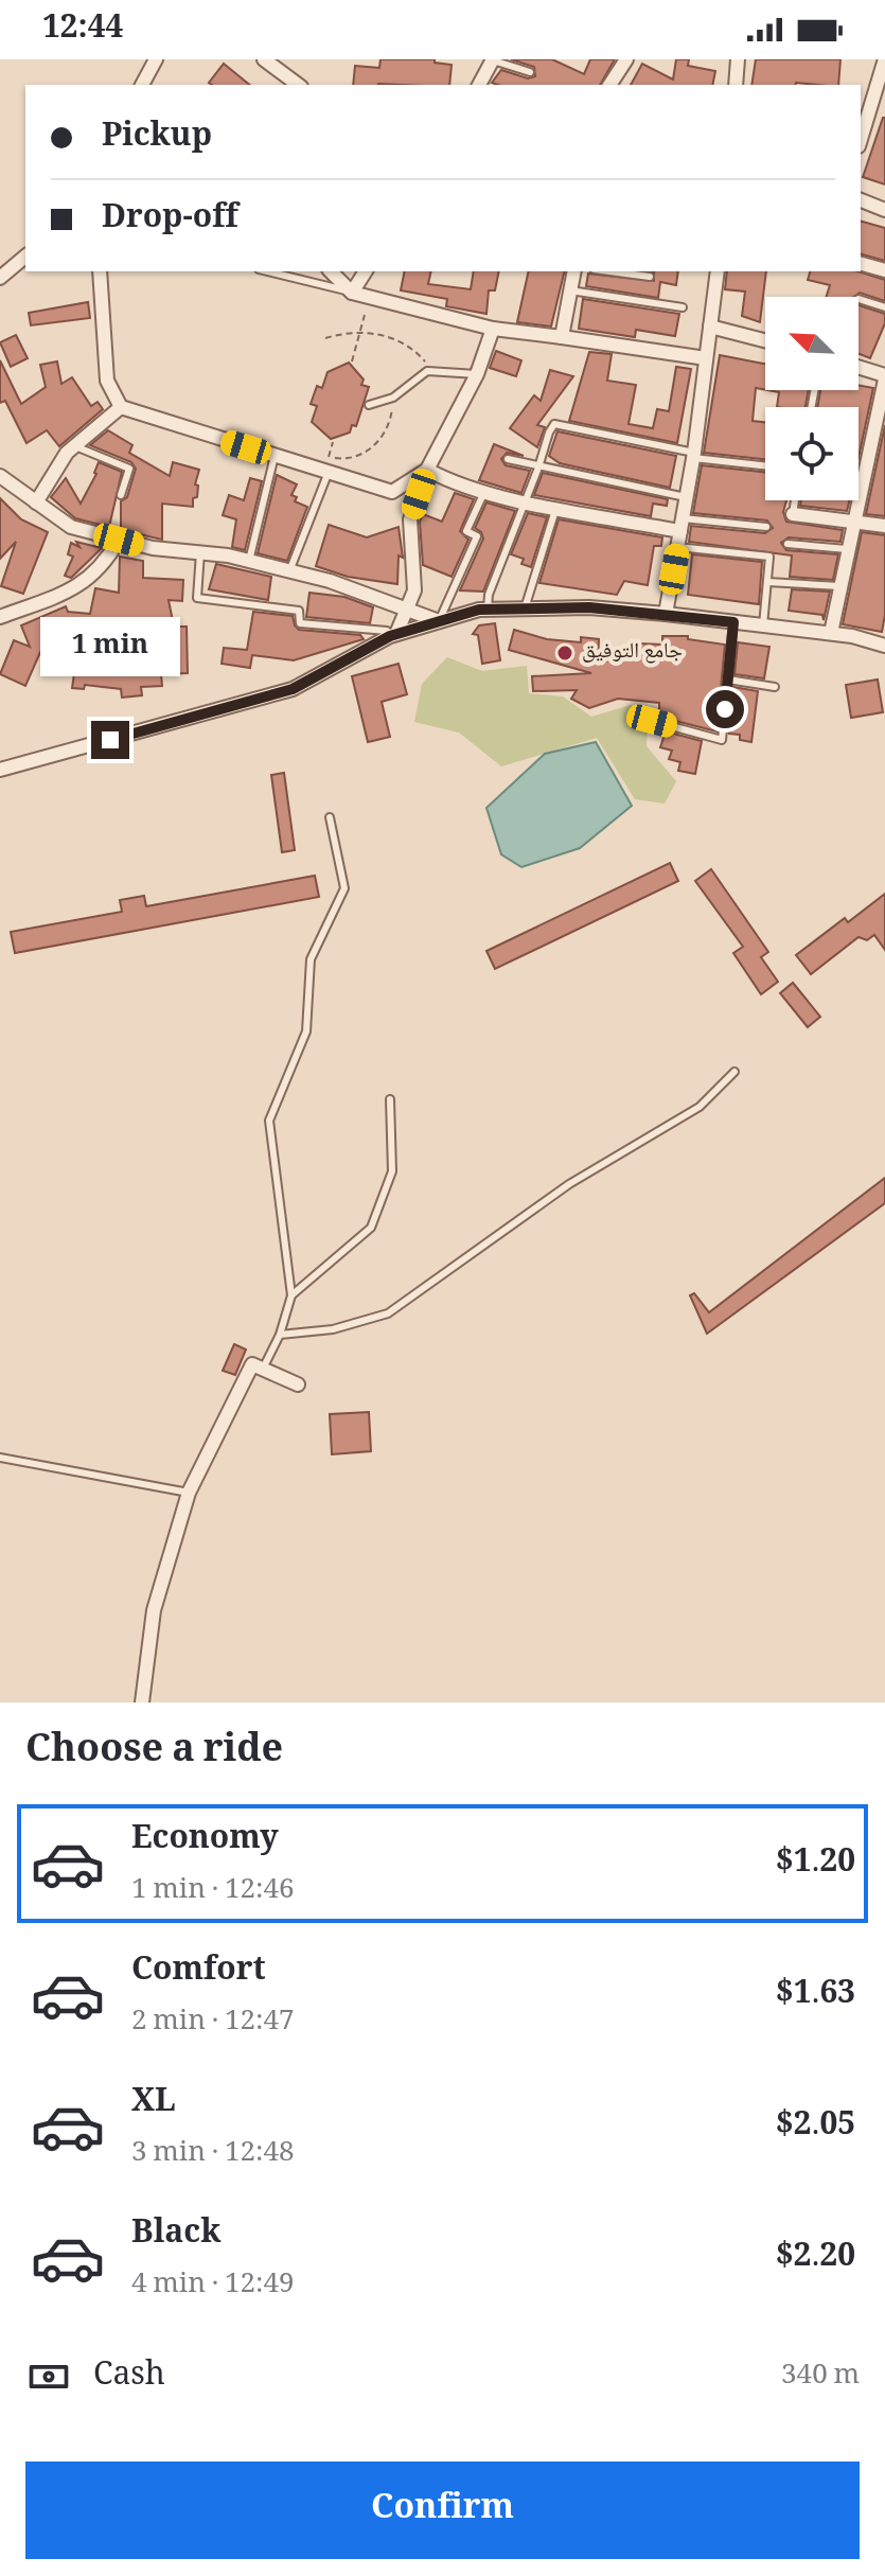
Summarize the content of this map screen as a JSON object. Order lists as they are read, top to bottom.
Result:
{
  "places": ["جامع التوفيق"],
  "north": "top left",
  "page": {
    "status": "12:44",
    "banner": ["Pickup", "Drop-off"],
    "bubble": "1 min",
    "heading": "Choose a ride",
    "list": [
      {
        "name": "Economy",
        "note": "1 min · 12:46",
        "value": "$1.20"
      },
      {
        "name": "Comfort",
        "note": "2 min · 12:47",
        "value": "$1.63"
      },
      {
        "name": "XL",
        "note": "3 min · 12:48",
        "value": "$2.05"
      },
      {
        "name": "Black",
        "note": "4 min · 12:49",
        "value": "$2.20"
      }
    ],
    "pay": ["Cash", "340 m"],
    "buttons": "Confirm"
  }
}
